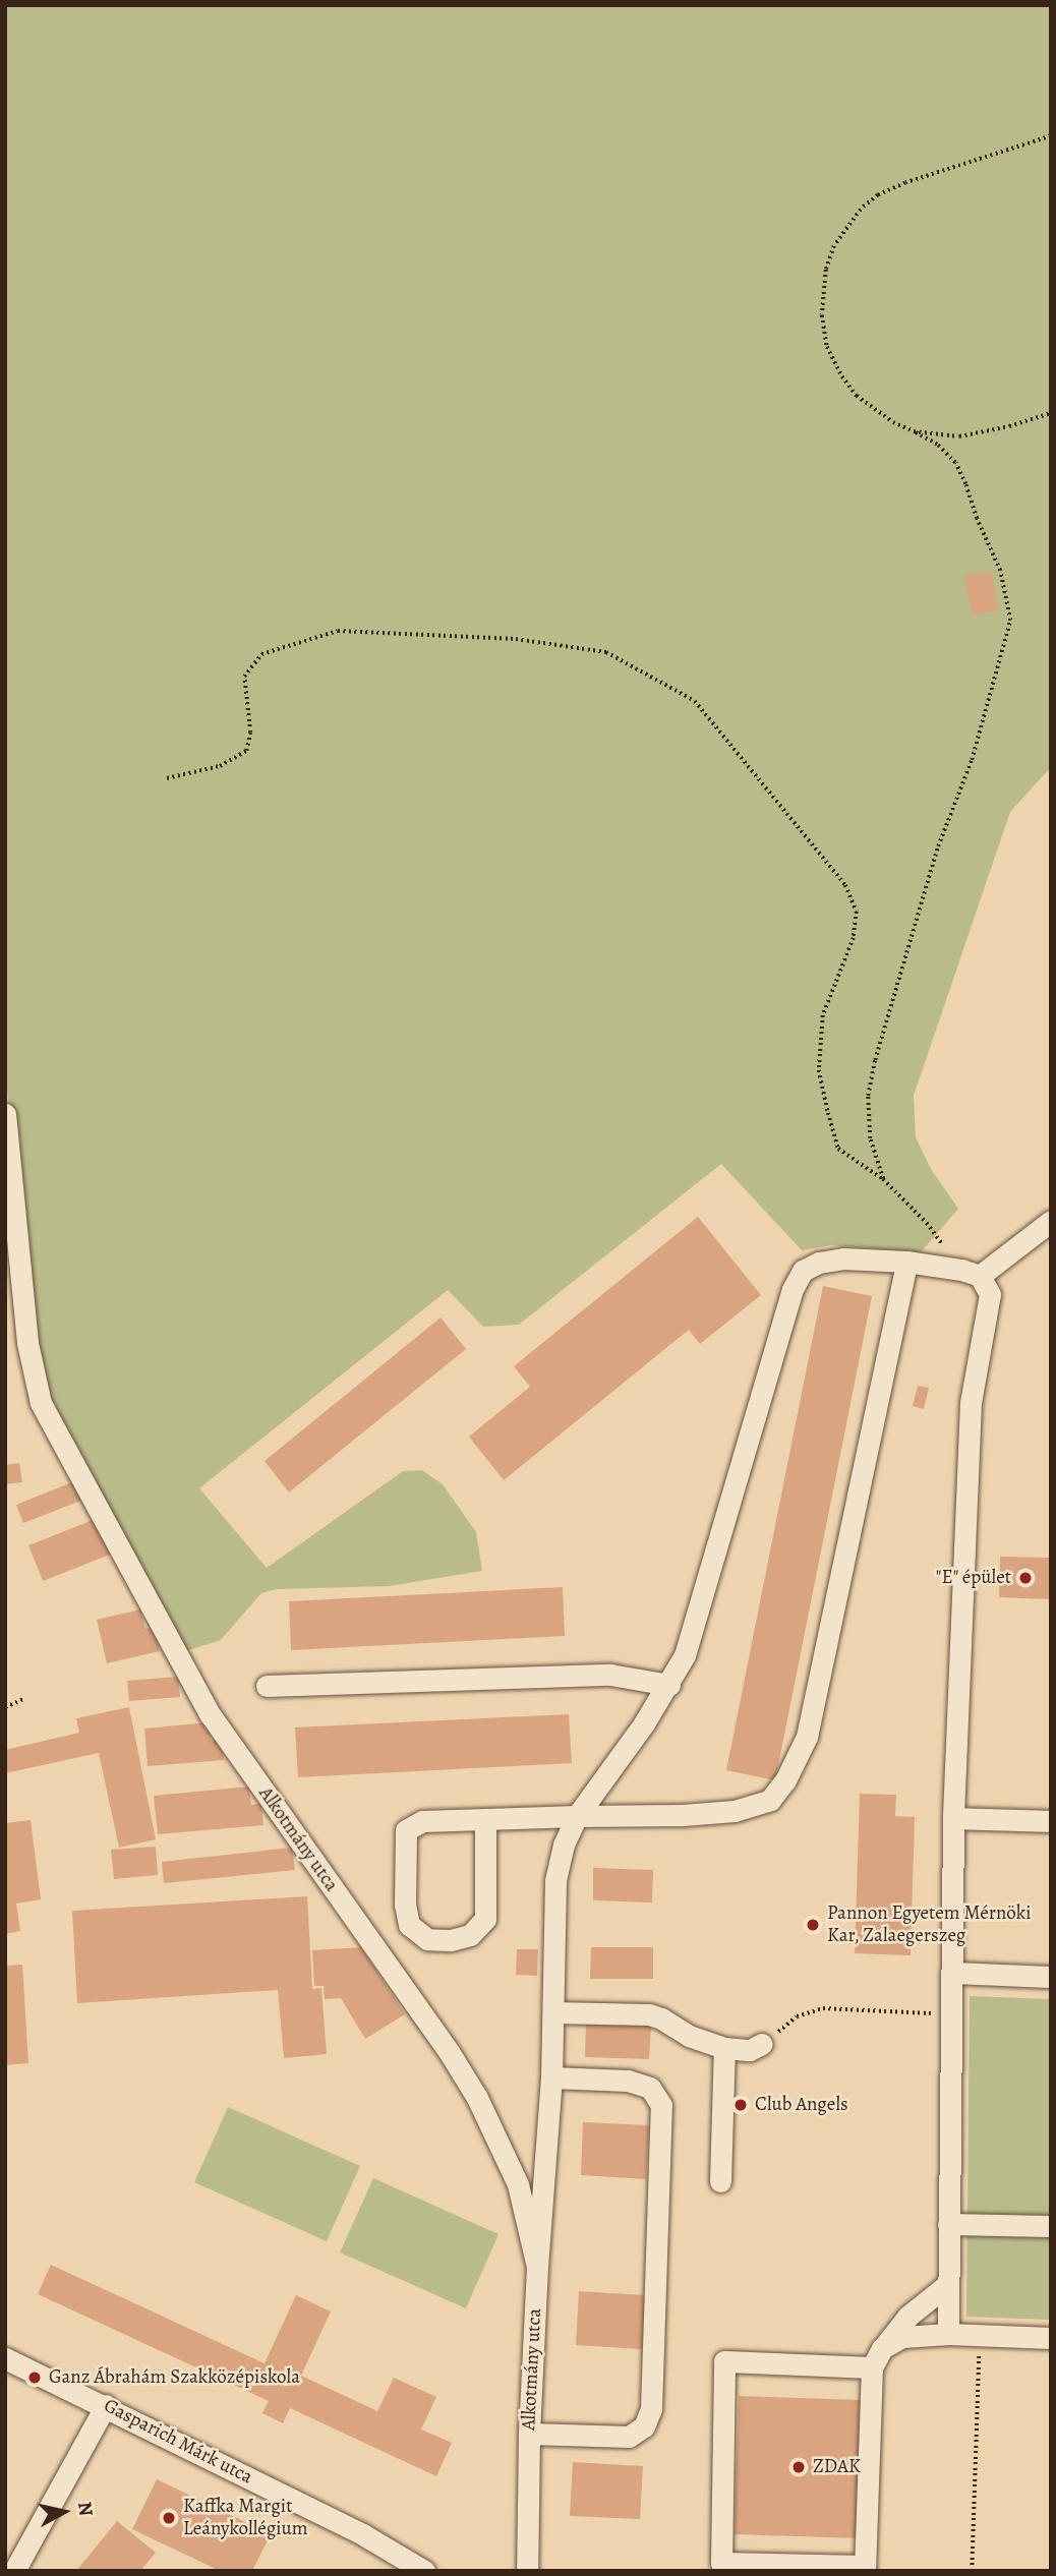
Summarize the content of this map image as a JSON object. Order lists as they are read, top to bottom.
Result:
{
  "streets": {
    "street": ["Alkotmány utca", "Gasparich Márk utca"]
  },
  "places": [
    "\"E\" épület",
    "Pannon Egyetem Mérnöki Kar, Zalaegerszeg",
    "Club Angels",
    "Ganz Ábrahám Szakközépiskola",
    "ZDAK",
    "Kaffka Margit Leánykollégium"
  ],
  "north": "right"
}
